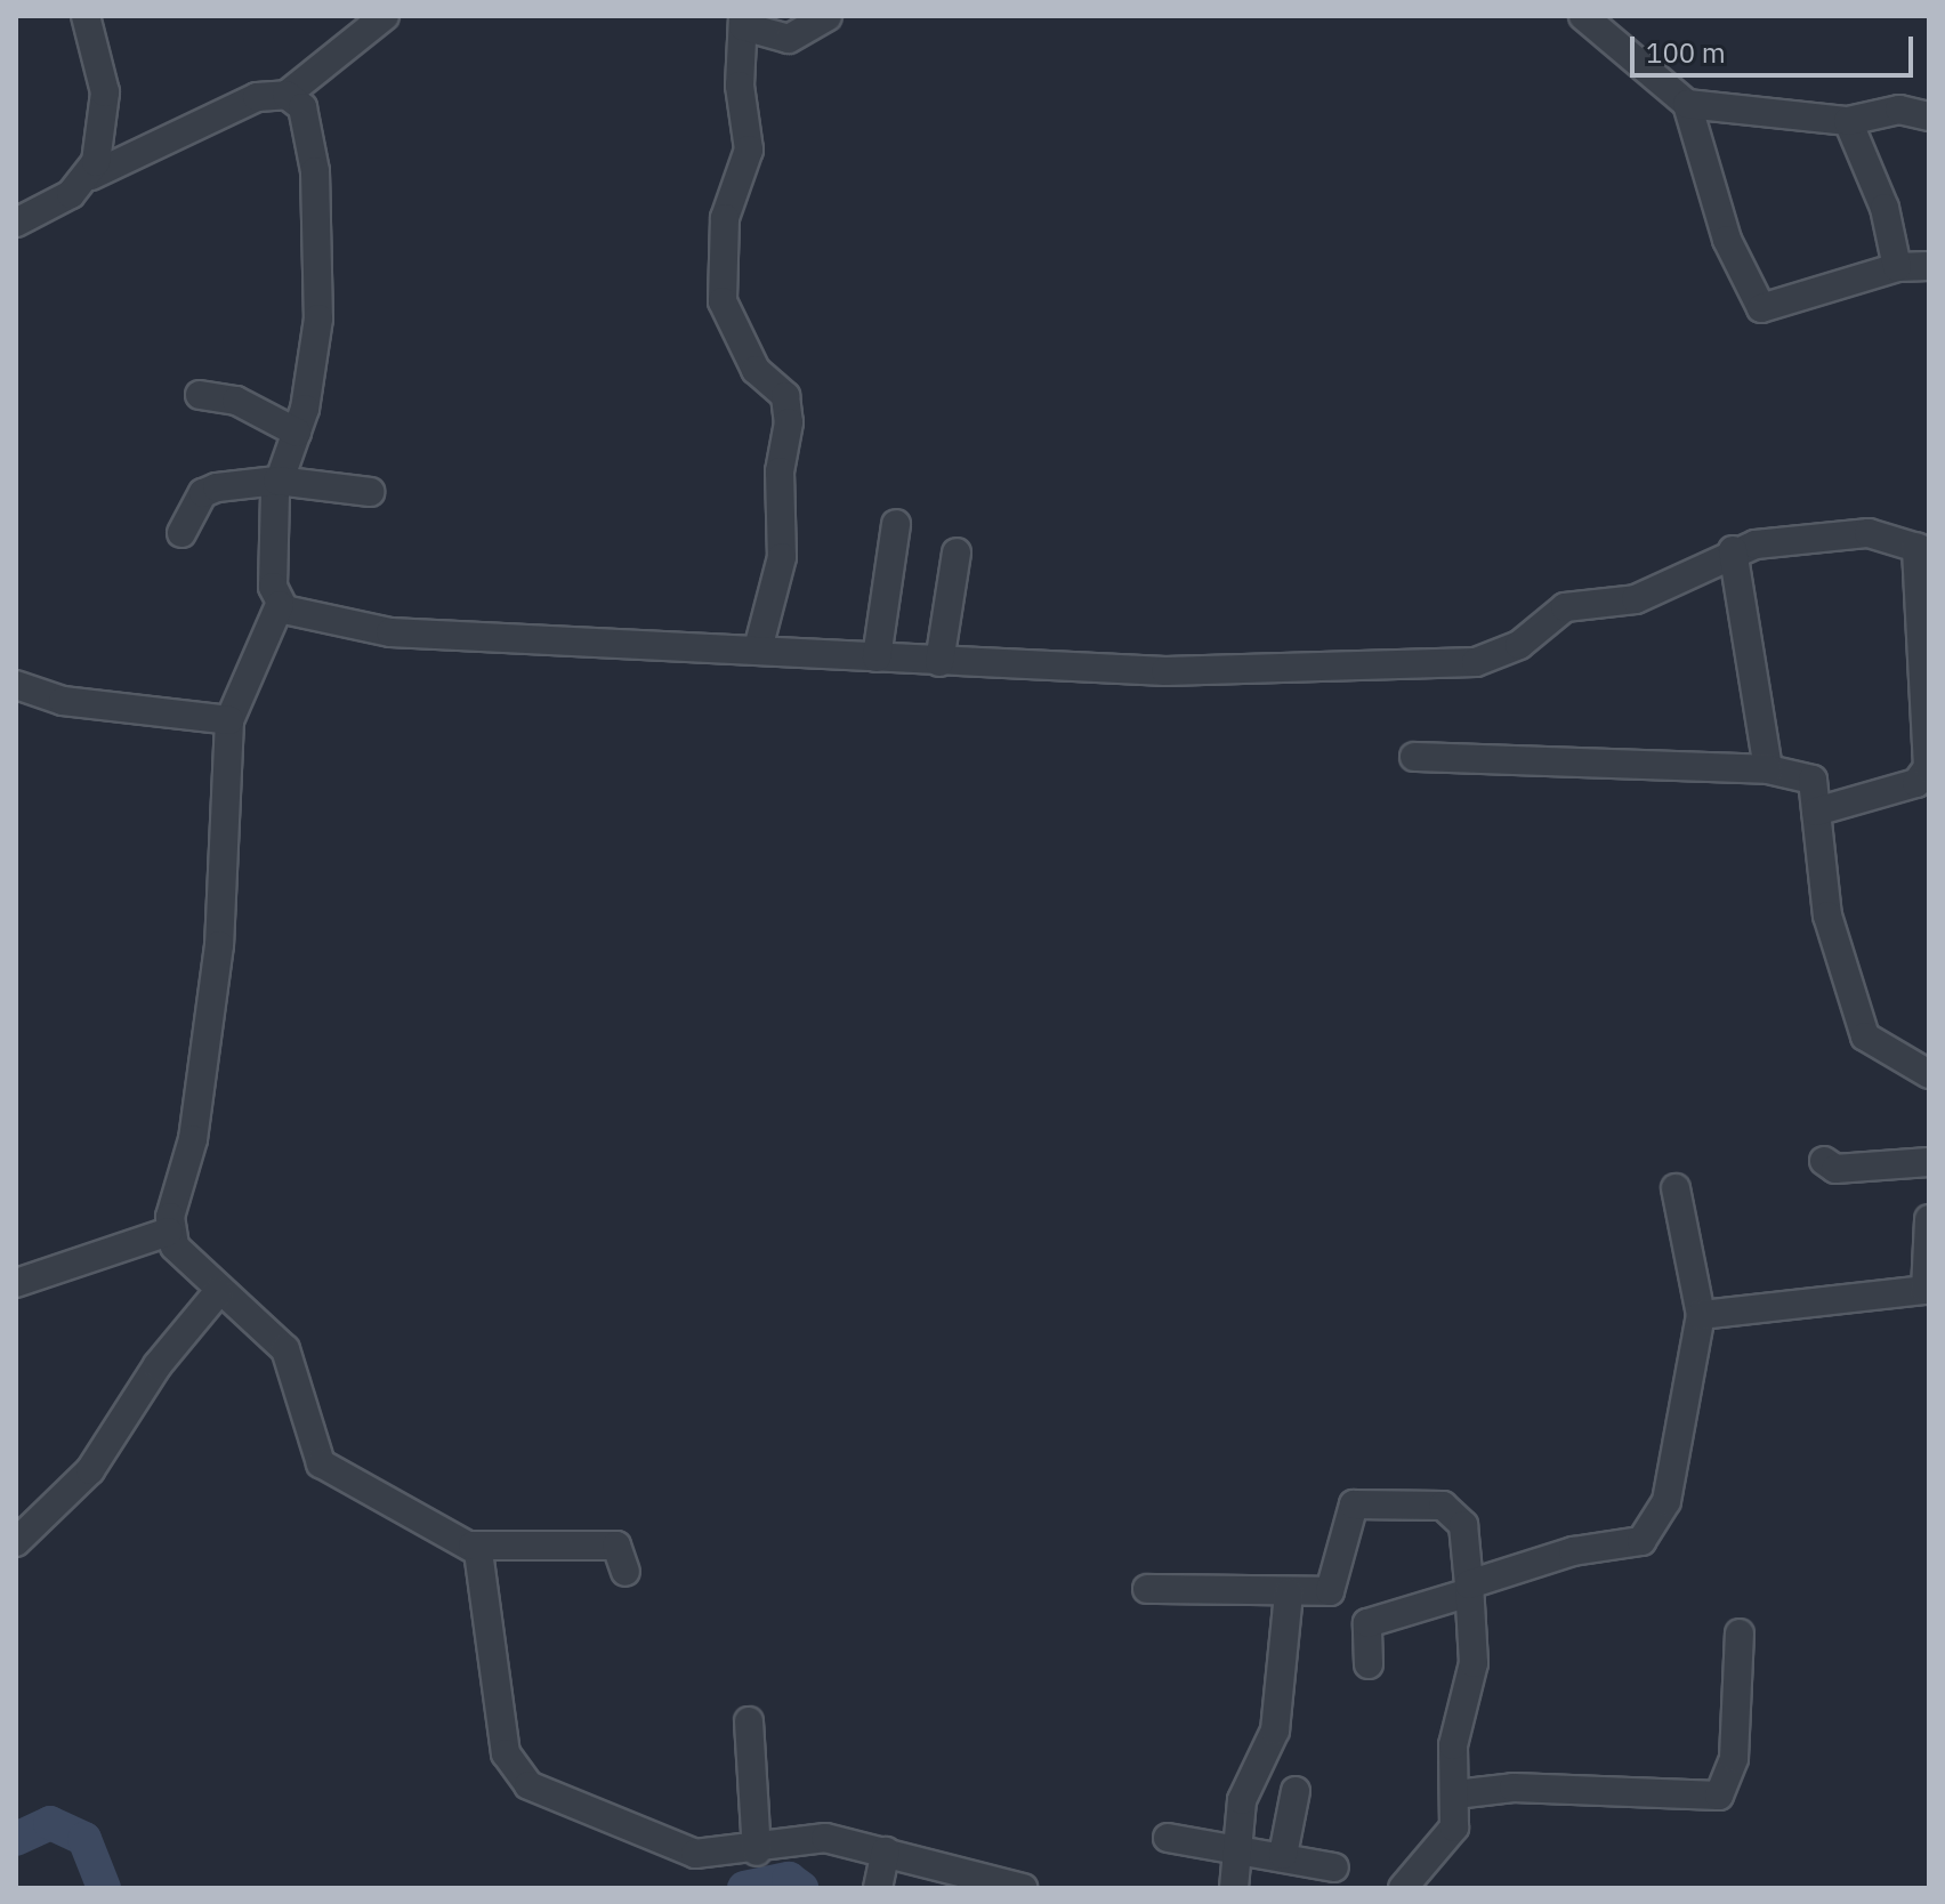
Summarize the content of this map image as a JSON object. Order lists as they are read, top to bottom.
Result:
{
  "scale_bar": "100 m"
}
